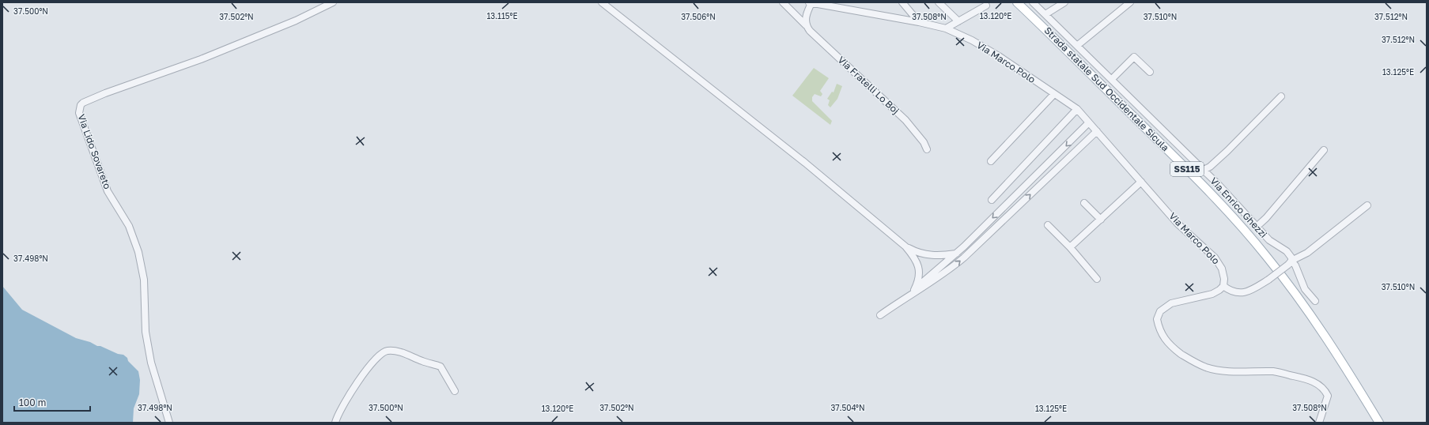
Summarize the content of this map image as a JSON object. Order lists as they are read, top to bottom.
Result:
{
  "streets": {
    "main road": ["Strada statale Sud Occidentale Sicula", "SS115"],
    "street": [
      "Via Marco Polo",
      "Via Fratelli Lo Boj",
      "Via Lido Sovareto",
      "Via Enrico Ghezzi"
    ]
  },
  "scale_bar": "100 m",
  "coordinates": [
    "37.500°N",
    "13.115°E",
    "13.120°E",
    "37.506°N",
    "37.508°N",
    "37.502°N",
    "37.510°N",
    "37.512°N",
    "13.125°E",
    "37.498°N",
    "37.504°N"
  ]
}
